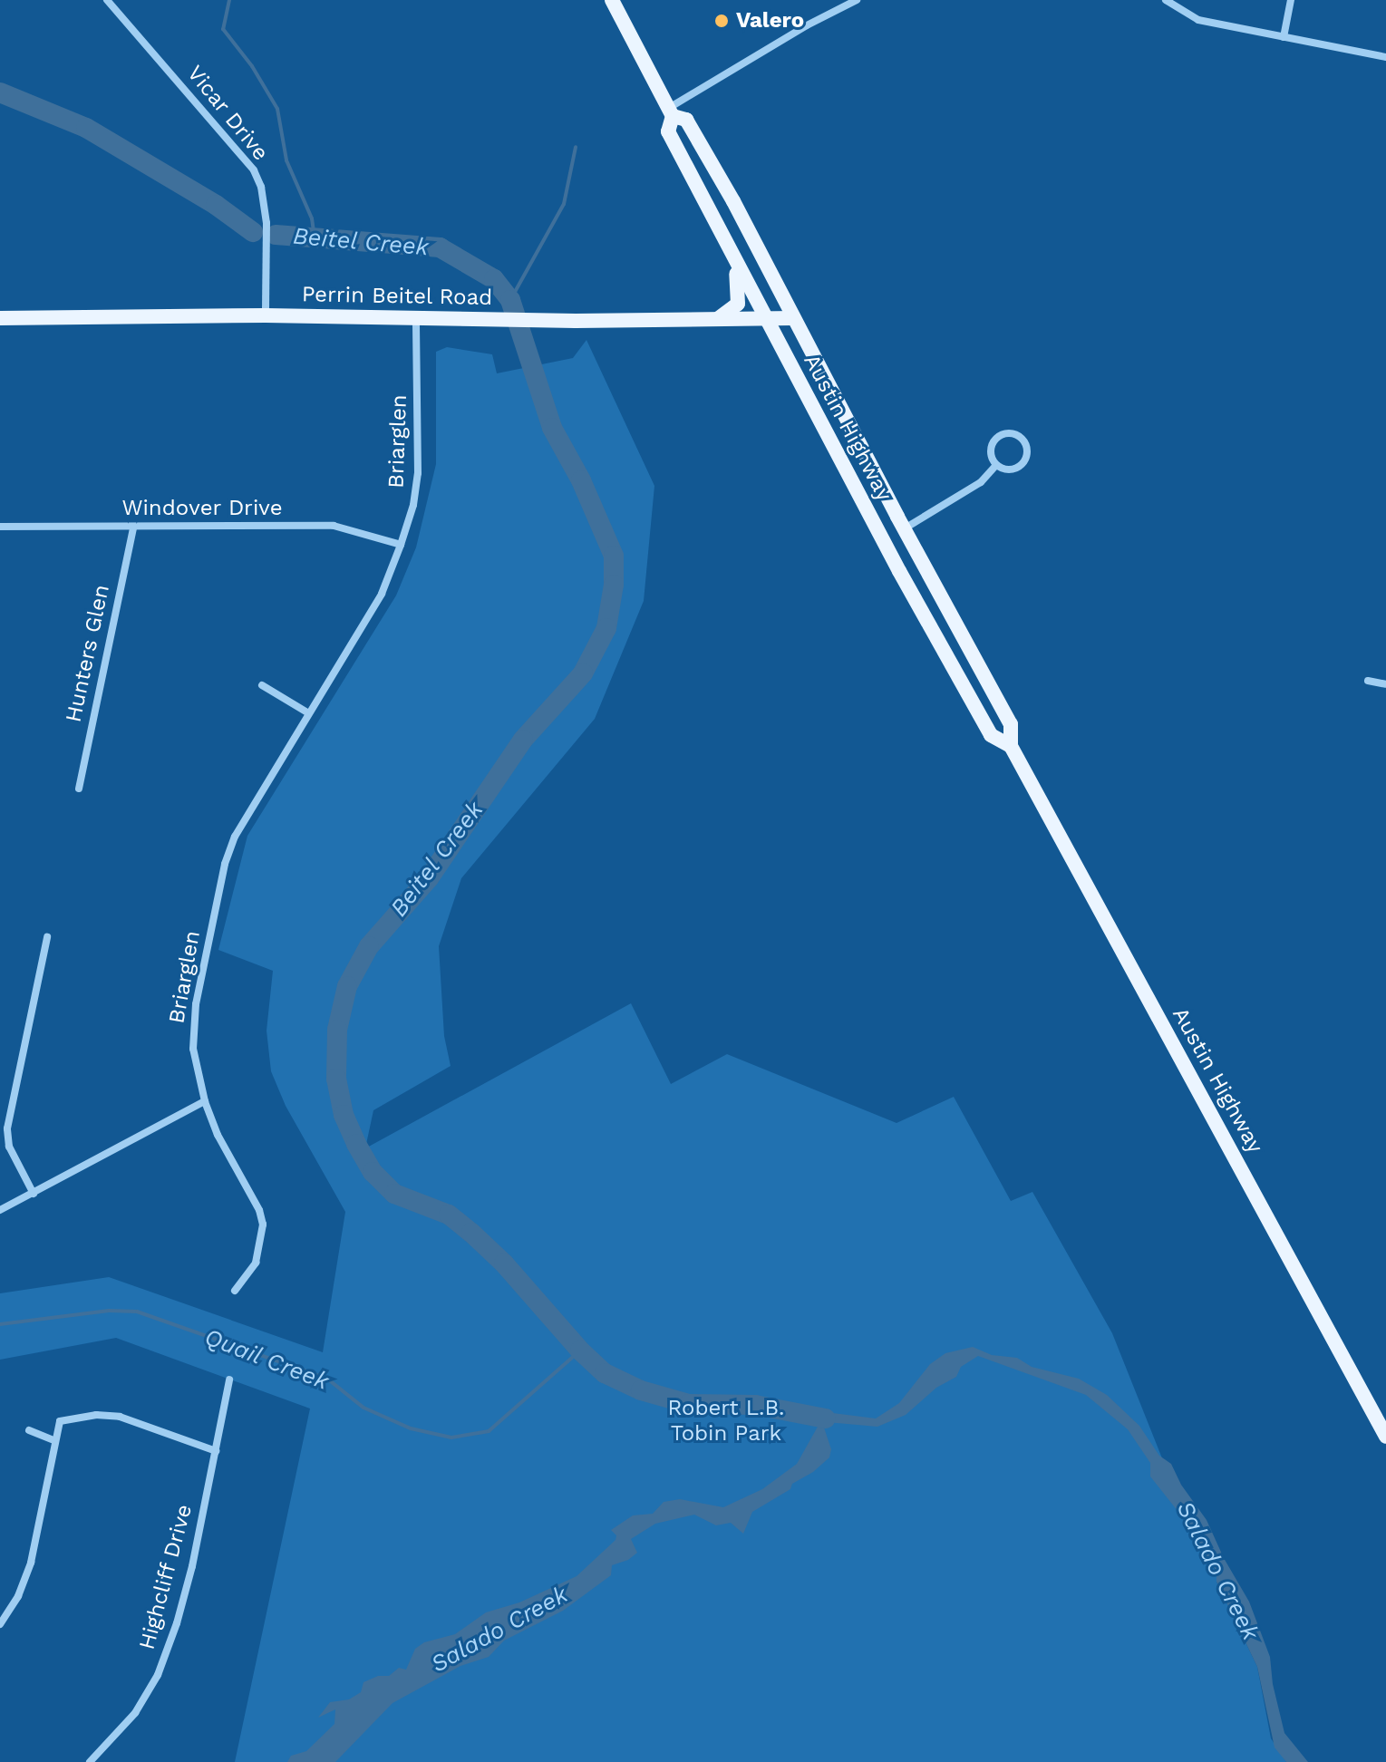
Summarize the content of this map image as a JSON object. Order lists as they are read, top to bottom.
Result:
{
  "streets": {
    "main road": ["Perrin Beitel Road", "Austin Highway"],
    "street": [
      "Vicar Drive",
      "Briarglen",
      "Windover Drive",
      "Hunters Glen",
      "Highcliff Drive"
    ]
  },
  "crossings": [
    ["Vicar Drive", "Perrin Beitel Road"],
    ["Perrin Beitel Road", "Austin Highway"],
    ["Perrin Beitel Road", "Briarglen"],
    ["Briarglen", "Windover Drive"],
    ["Windover Drive", "Hunters Glen"]
  ],
  "water": ["Beitel Creek", "Quail Creek", "Salado Creek"],
  "parks": ["Robert L.B. Tobin Park"],
  "places": ["Valero"]
}
